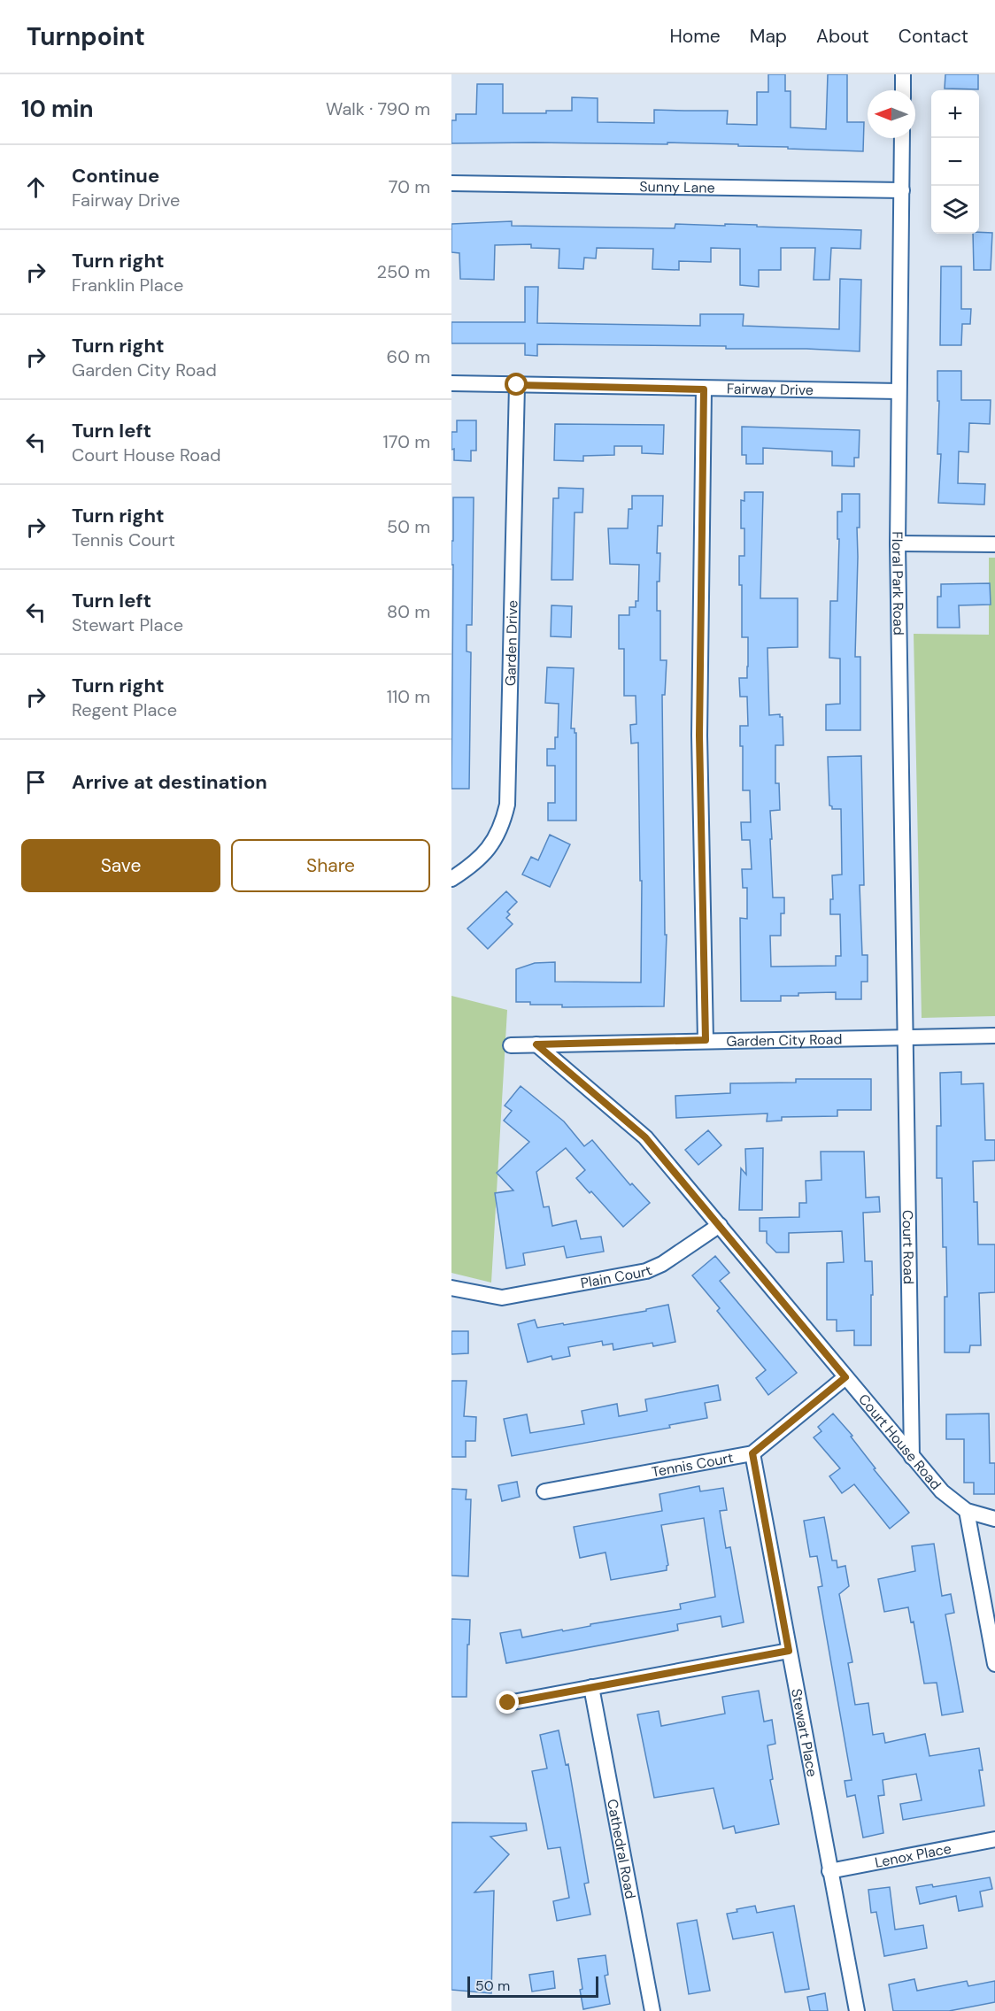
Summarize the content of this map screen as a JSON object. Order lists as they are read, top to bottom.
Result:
{
  "streets": {
    "street": [
      "Sunny Lane",
      "Fairway Drive",
      "Floral Park Road",
      "Garden Drive",
      "Garden City Road",
      "Court Road",
      "Plain Court",
      "Court House Road",
      "Tennis Court",
      "Stewart Place",
      "Cathedral Road",
      "Lenox Place"
    ]
  },
  "crossings": [
    ["Sunny Lane", "Floral Park Road"],
    ["Fairway Drive", "Floral Park Road"],
    ["Fairway Drive", "Garden Drive"],
    ["Floral Park Road", "Garden City Road"],
    ["Floral Park Road", "Court Road"],
    ["Garden City Road", "Court Road"],
    ["Garden City Road", "Court House Road"],
    ["Court Road", "Court House Road"],
    ["Plain Court", "Court House Road"],
    ["Court House Road", "Tennis Court"],
    ["Tennis Court", "Stewart Place"],
    ["Stewart Place", "Lenox Place"]
  ],
  "scale_bar": "50 m",
  "north": "left",
  "page": {
    "header": "Turnpoint",
    "nav": [
      "Home",
      "Map",
      "About",
      "Contact"
    ],
    "heading": ["10 min", "Walk · 790 m"],
    "map_buttons": ["+", "−"],
    "list": [
      ["Continue", "Fairway Drive", "70 m"],
      ["Turn right", "Franklin Place", "250 m"],
      ["Turn right", "Garden City Road", "60 m"],
      ["Turn left", "Court House Road", "170 m"],
      ["Turn right", "Tennis Court", "50 m"],
      ["Turn left", "Stewart Place", "80 m"],
      ["Turn right", "Regent Place", "110 m"],
      "Arrive at destination"
    ],
    "buttons": ["Save", "Share"],
    "scale": "50 m"
  }
}
